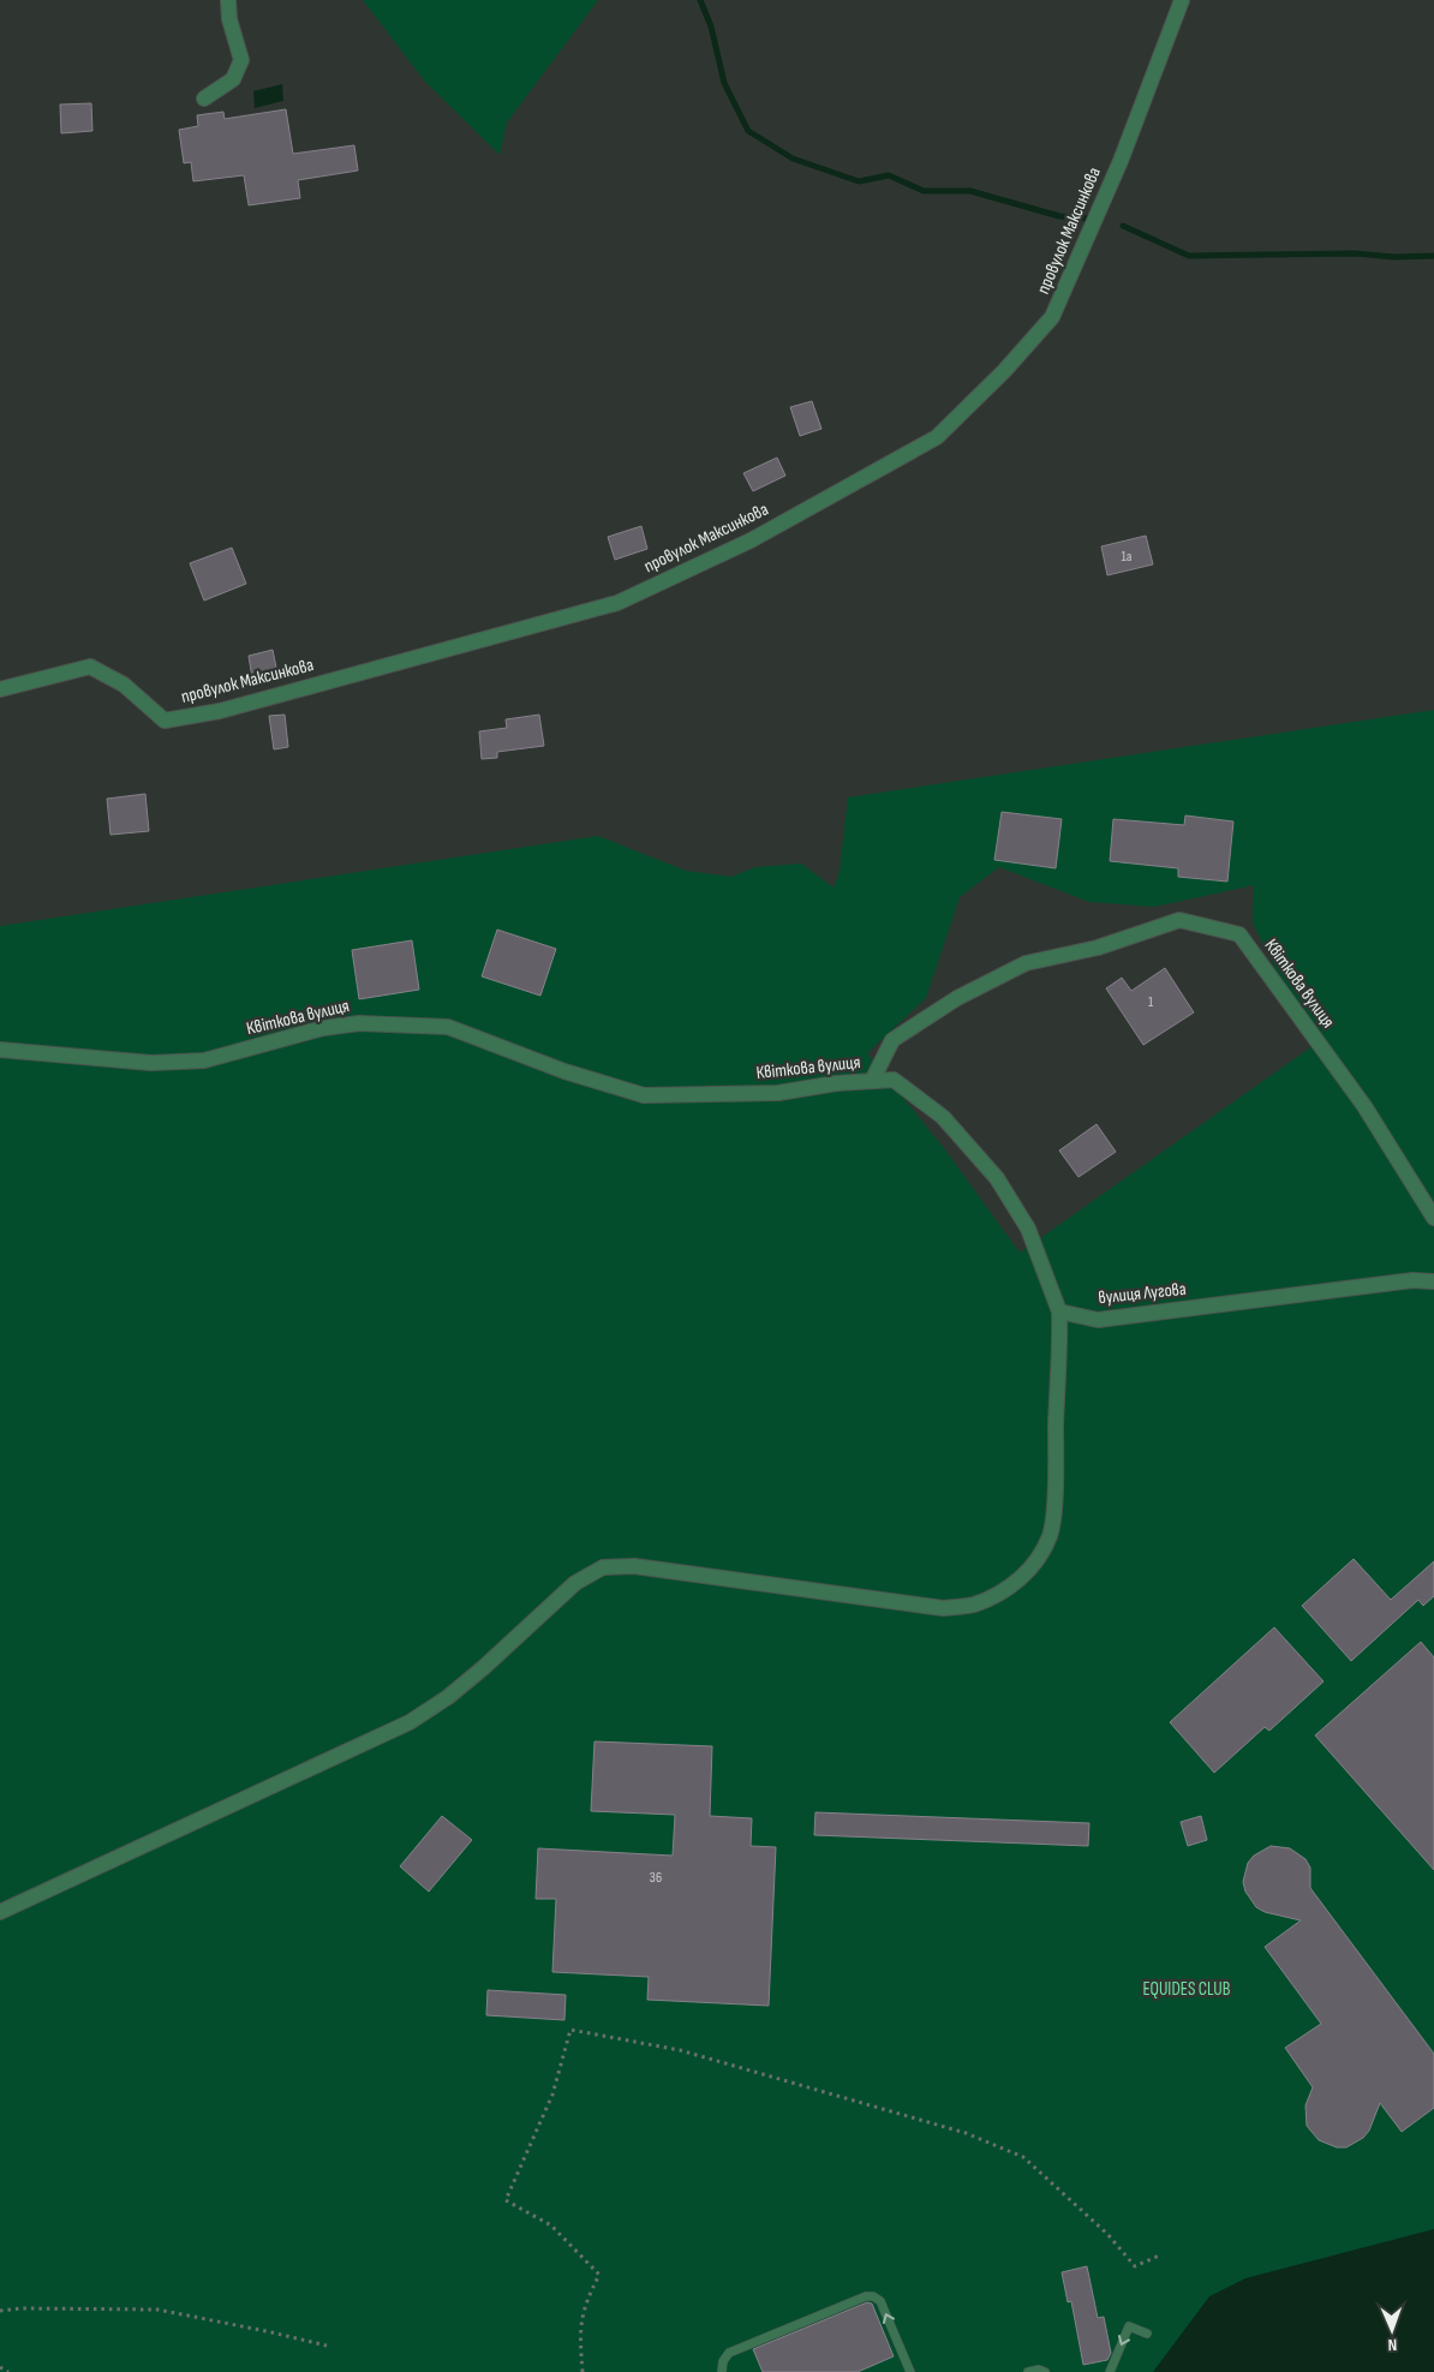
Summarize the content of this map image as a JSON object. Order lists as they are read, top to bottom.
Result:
{
  "streets": {
    "street": ["провулок Максинкова", "Квіткова вулиця", "вулиця Лугова"]
  },
  "parks": ["EQUIDES CLUB"],
  "house_numbers": ["1а", "1", "36"],
  "north": "bottom"
}
